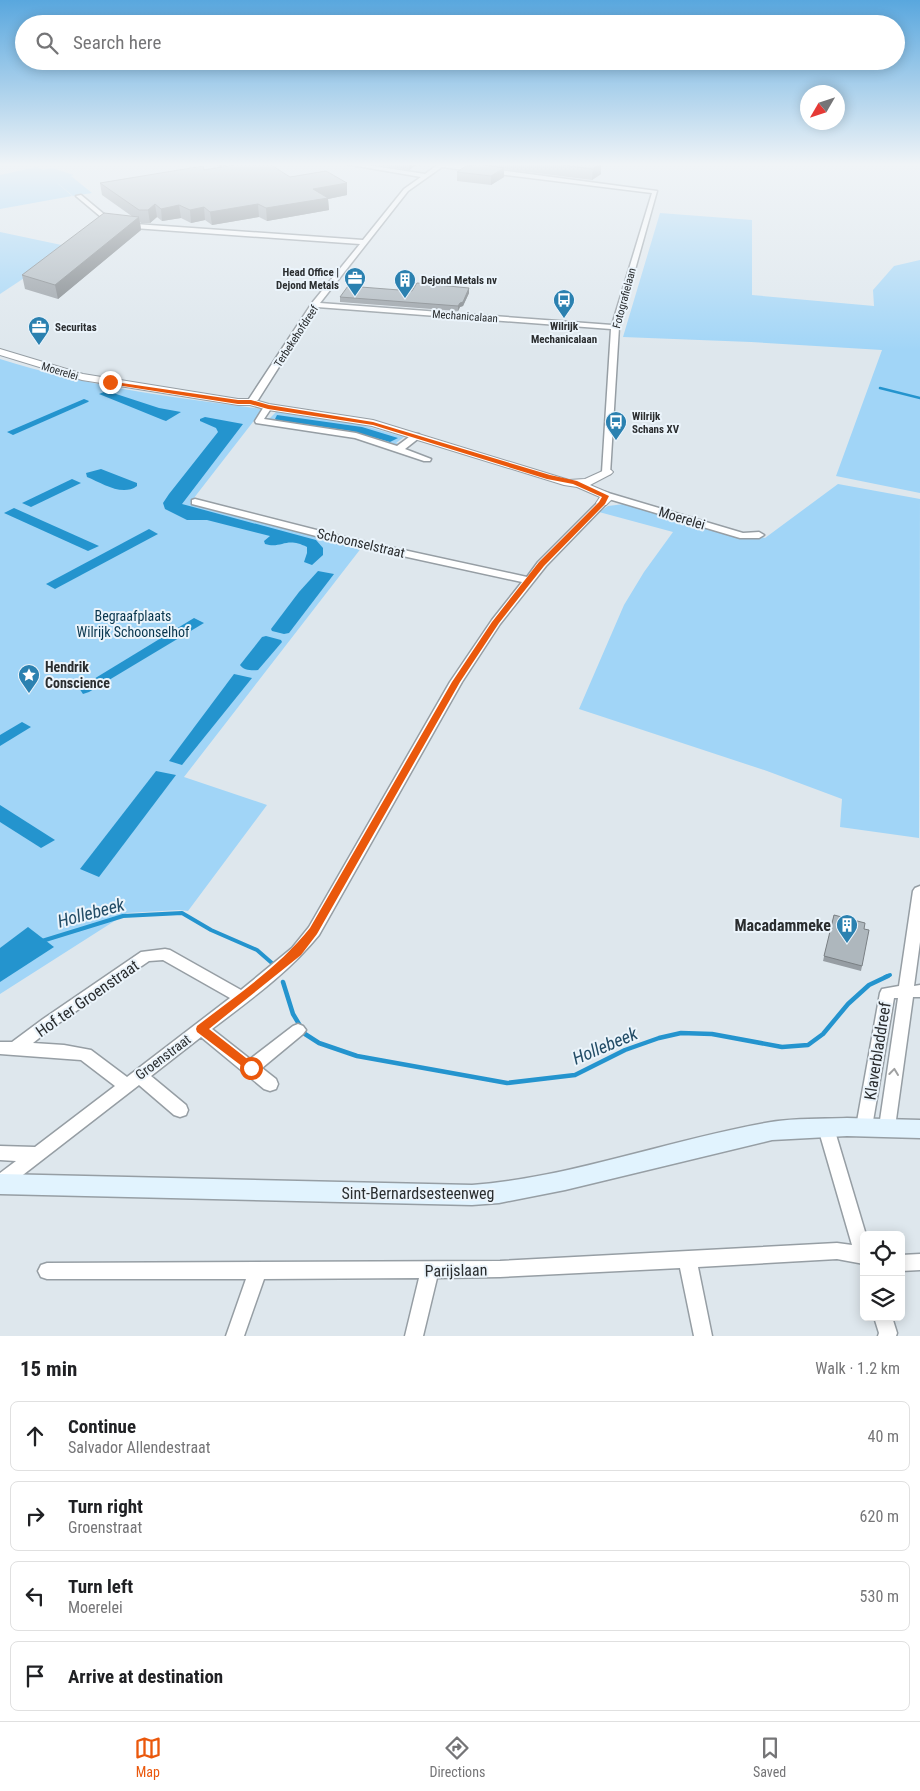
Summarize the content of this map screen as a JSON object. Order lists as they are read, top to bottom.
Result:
{
  "streets": {
    "main road": ["Sint-Bernardsesteenweg"],
    "street": [
      "Fotografielaan",
      "Mechanicalaan",
      "Terbekehofdreef",
      "Moerelei",
      "Schoonselstraat",
      "Hof ter Groenstraat",
      "Klaverbladdreef",
      "Groenstraat",
      "Parijslaan"
    ]
  },
  "crossings": [
    ["Fotografielaan", "Mechanicalaan"],
    ["Fotografielaan", "Moerelei"],
    ["Mechanicalaan", "Terbekehofdreef"],
    ["Terbekehofdreef", "Moerelei"],
    ["Moerelei", "Groenstraat"],
    ["Schoonselstraat", "Groenstraat"],
    ["Hof ter Groenstraat", "Groenstraat"],
    ["Klaverbladdreef", "Sint-Bernardsesteenweg"],
    ["Groenstraat", "Sint-Bernardsesteenweg"],
    ["Sint-Bernardsesteenweg", "Parijslaan"]
  ],
  "water": ["Hollebeek"],
  "parks": ["Begraafplaats Wilrijk Schoonselhof"],
  "places": {
    "office": ["Head Office | Dejond Metals", "Securitas"],
    "building": ["Dejond Metals nv", "Macadammeke"],
    "bus stop": ["Wilrijk Mechanicalaan", "Wilrijk Schans XV"],
    "place": ["Hendrik Conscience"]
  },
  "north": "bottom left",
  "page": {
    "search": "Search here",
    "heading": ["15 min", "Walk · 1.2 km"],
    "list": [
      ["Continue", "Salvador Allendestraat", "40 m"],
      ["Turn right", "Groenstraat", "620 m"],
      ["Turn left", "Moerelei", "530 m"],
      "Arrive at destination"
    ],
    "nav": ["Map", "Directions", "Saved"]
  }
}
